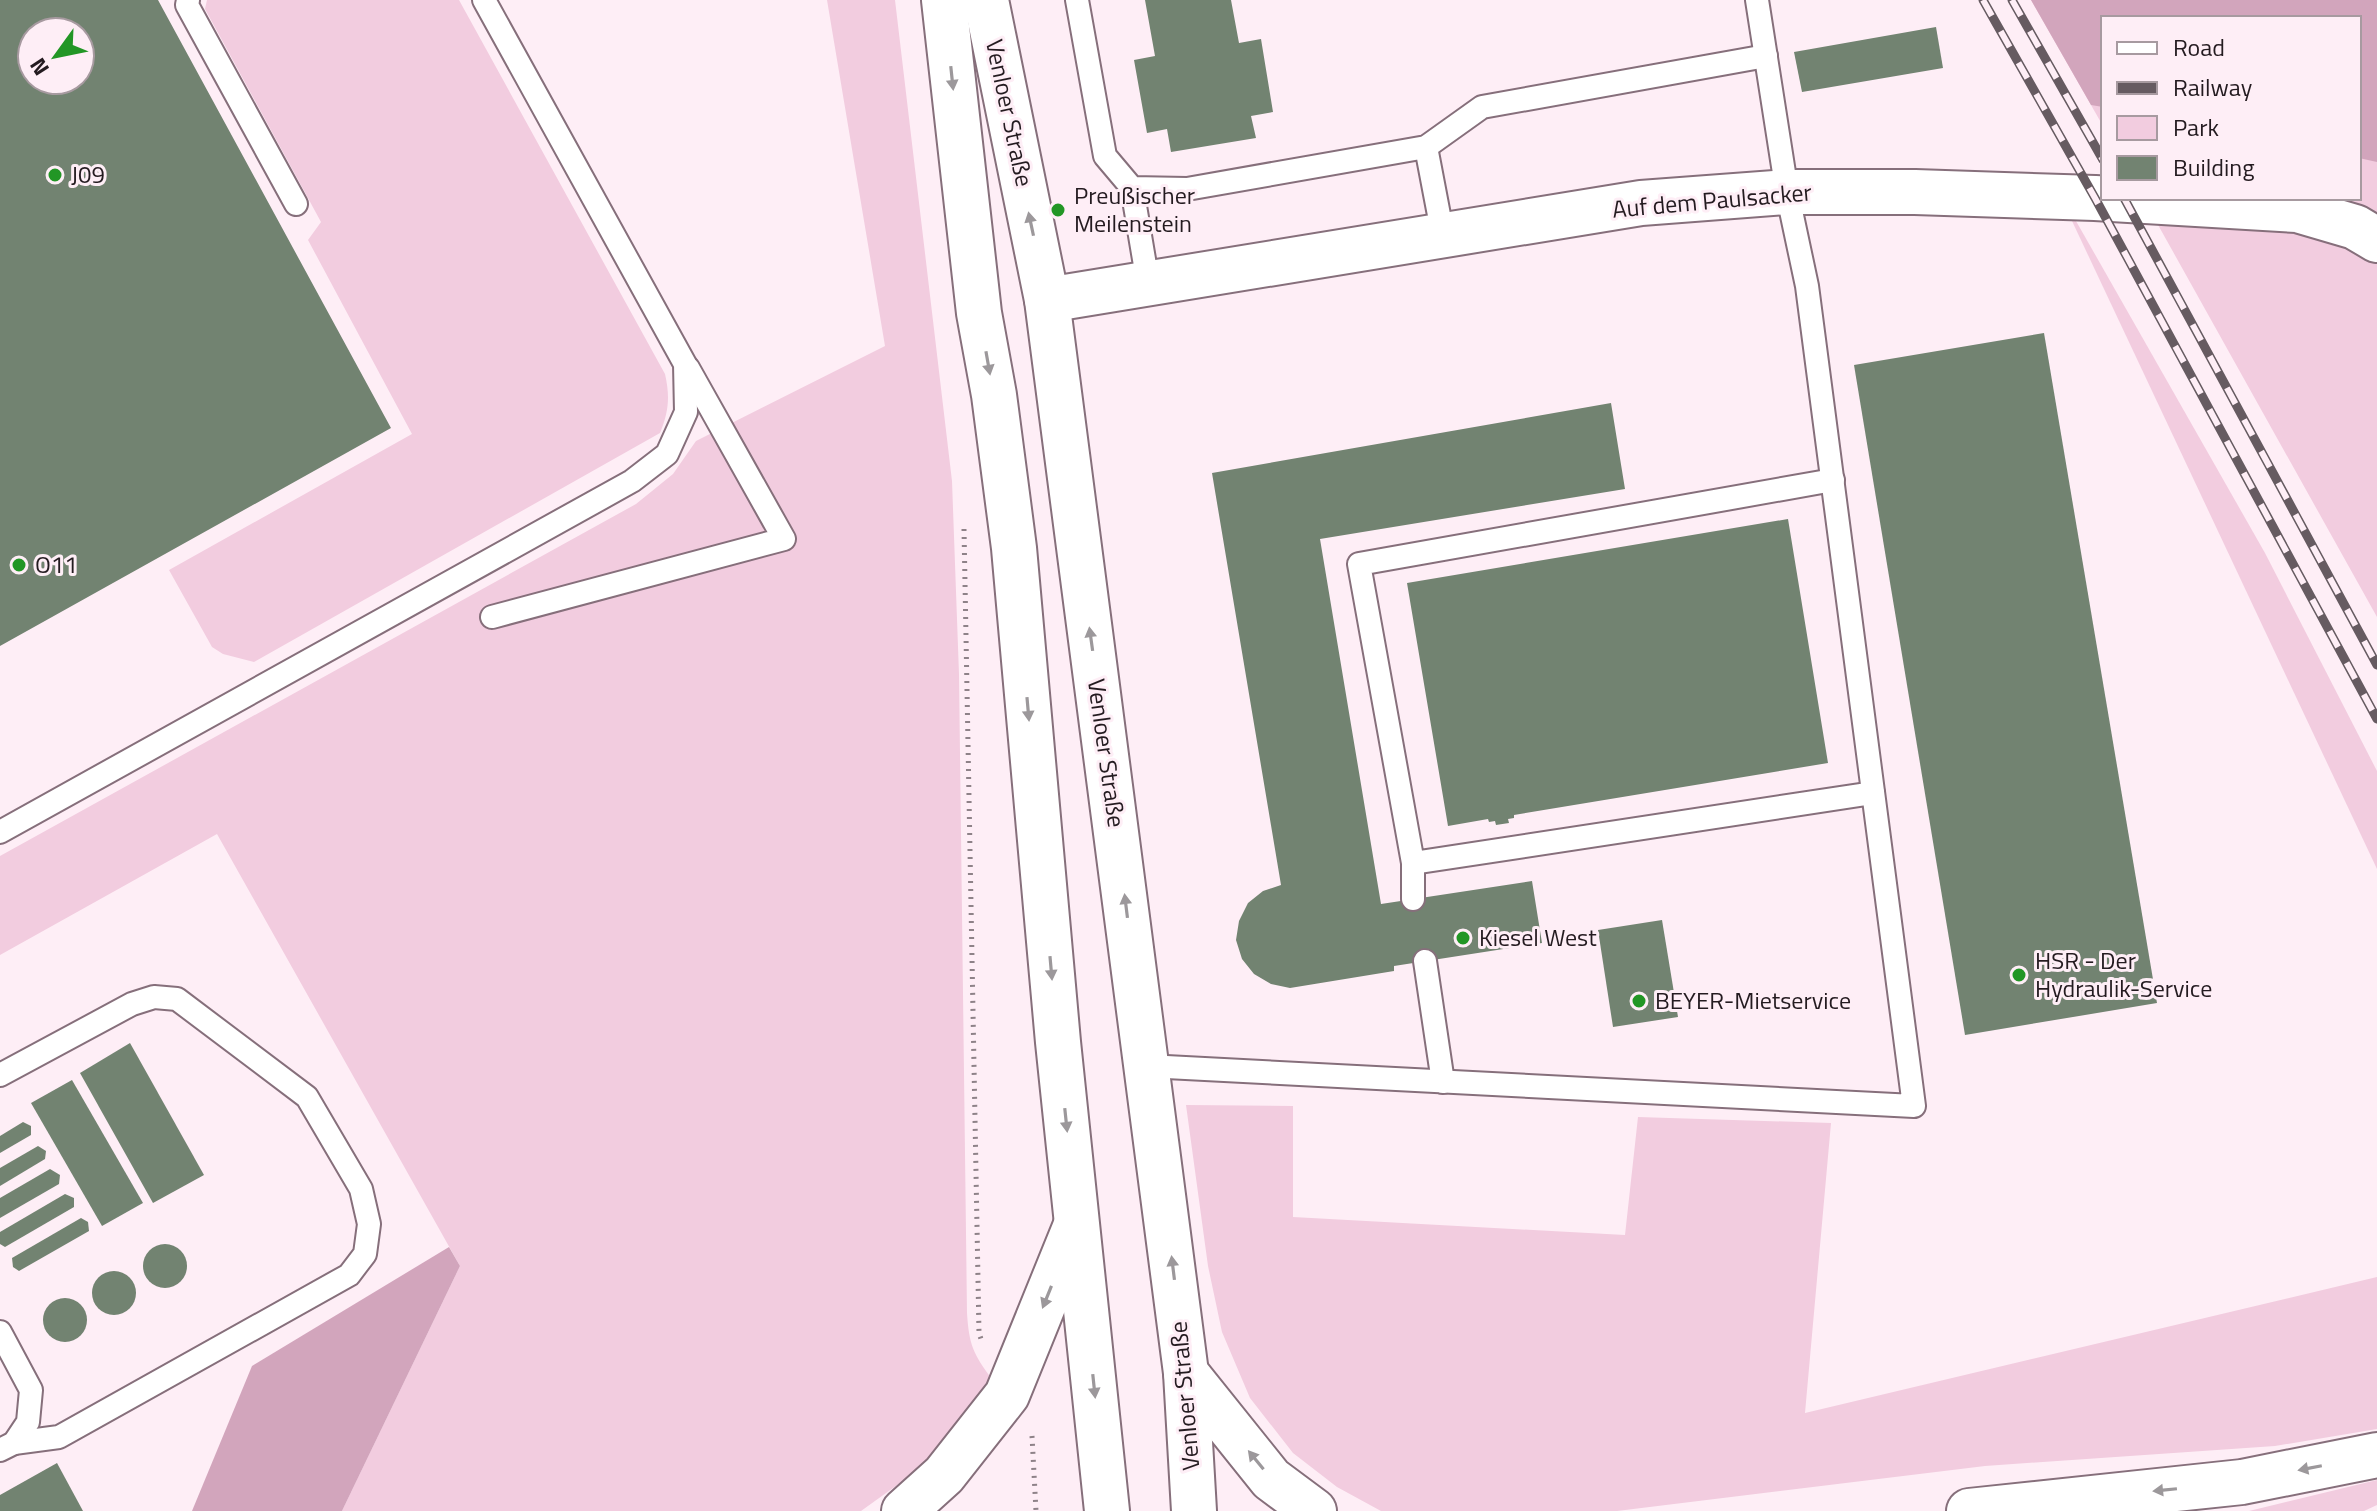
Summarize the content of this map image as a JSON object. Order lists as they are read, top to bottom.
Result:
{
  "streets": {
    "main road": ["Venloer Straße", "Auf dem Paulsacker"]
  },
  "crossings": [
    ["Venloer Straße", "Auf dem Paulsacker"]
  ],
  "places": [
    "J09",
    "Preußischer Meilenstein",
    "O11",
    "Kiesel West",
    "HSR - Der Hydraulik-Service",
    "BEYER-Mietservice"
  ],
  "legend": [
    "Road",
    "Railway",
    "Park",
    "Building"
  ],
  "north": "bottom left"
}
